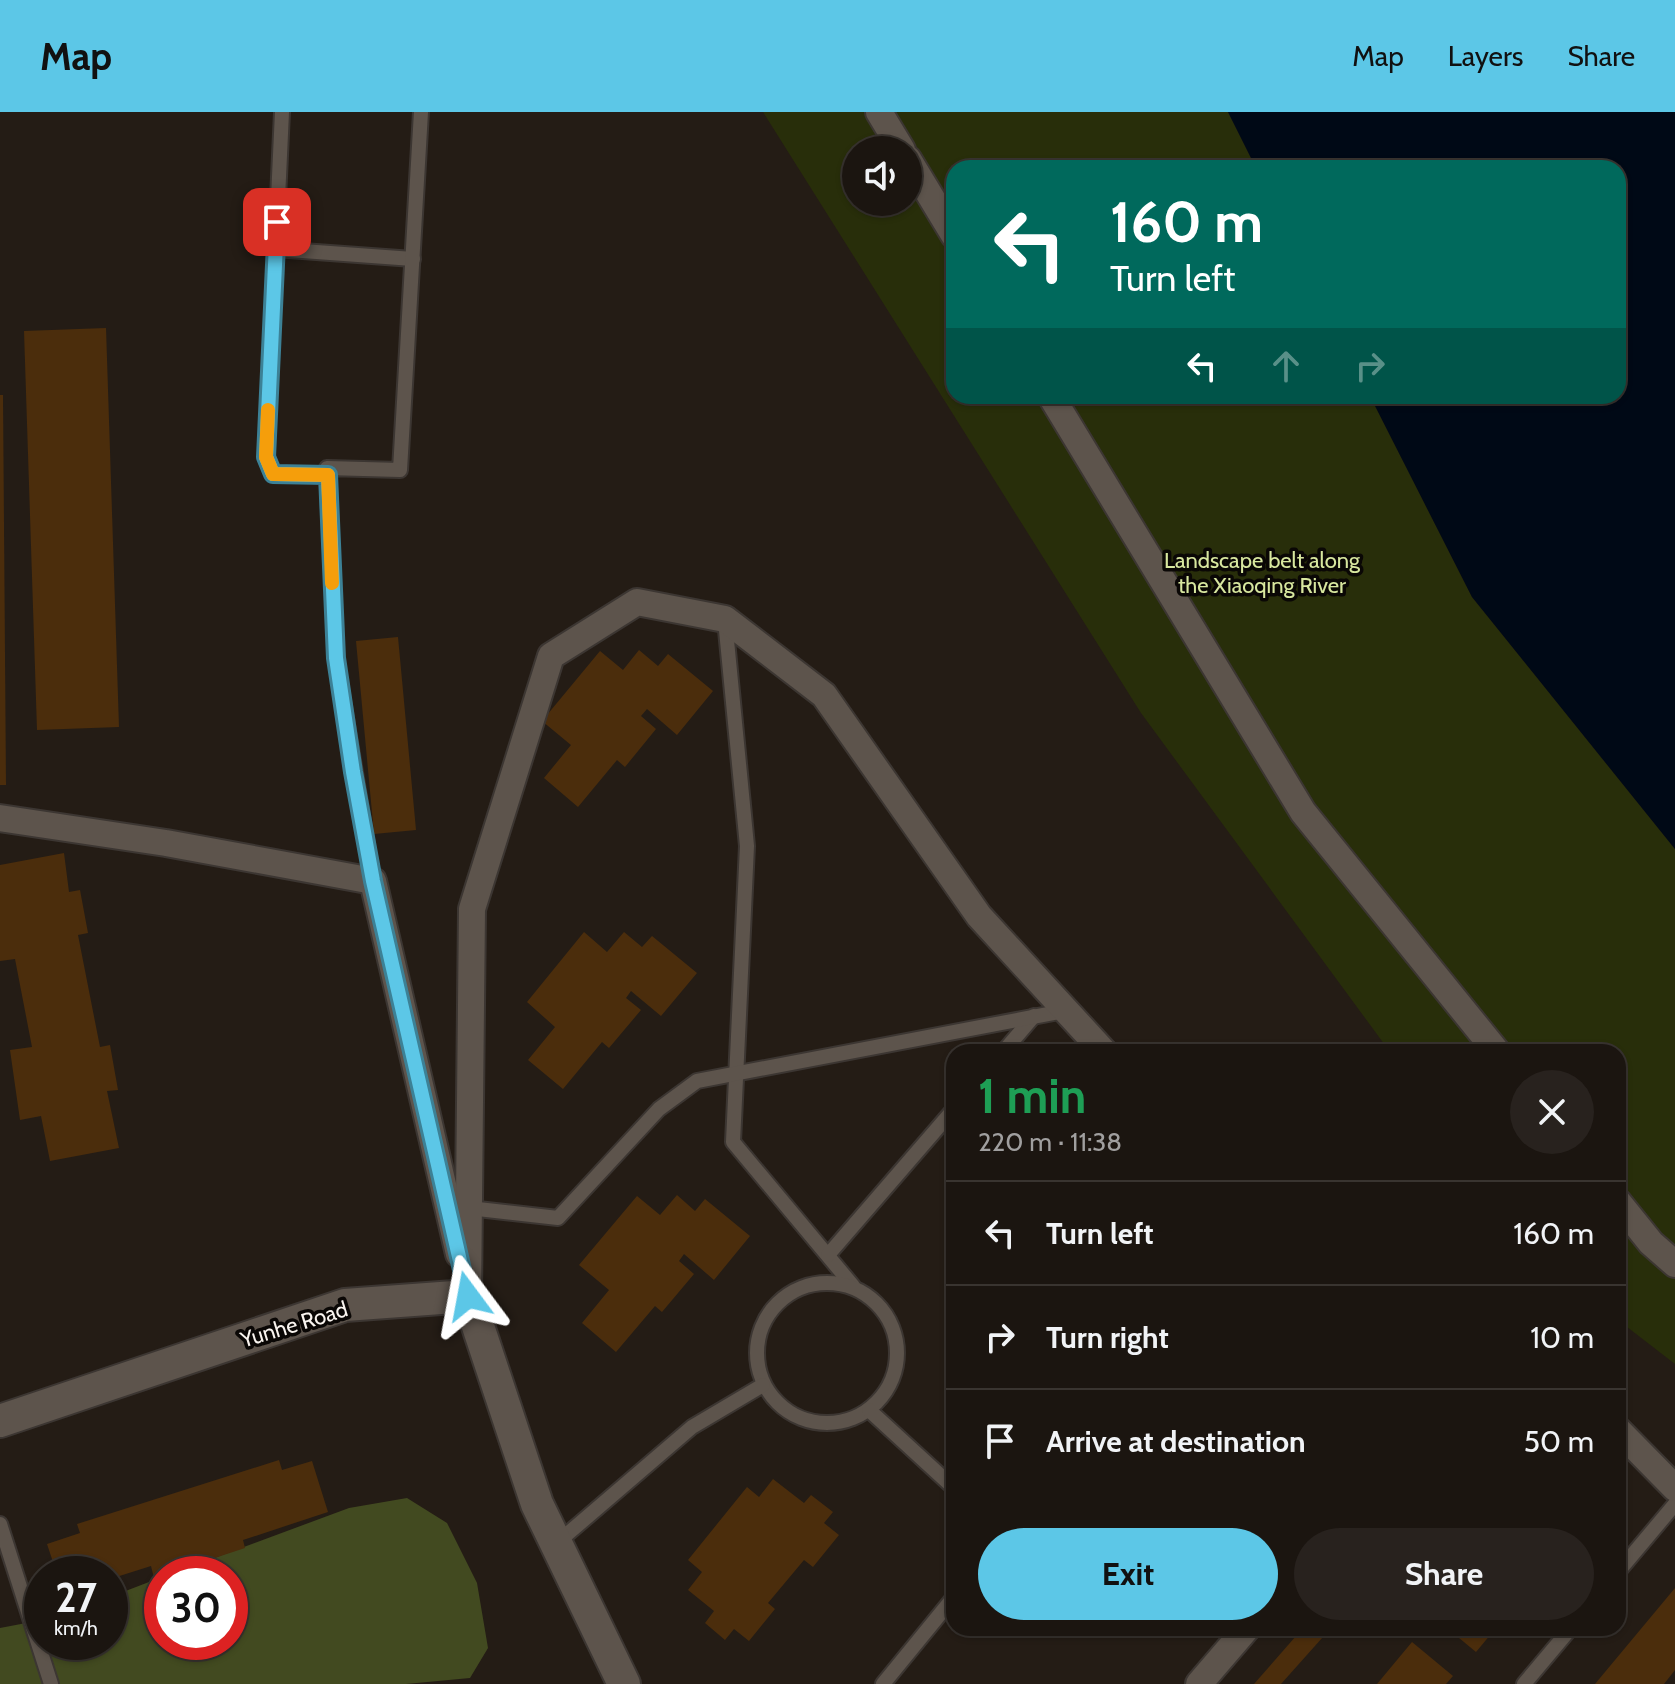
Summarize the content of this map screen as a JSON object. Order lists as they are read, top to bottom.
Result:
{
  "streets": {
    "street": ["Yunhe Road"]
  },
  "parks": ["Landscape belt along the Xiaoqing River"],
  "page": {
    "header": "Map",
    "nav": ["Map", "Layers", "Share"],
    "turn": ["160 m", "Turn left"],
    "heading": ["1 min", "220 m · 11:38"],
    "list": [
      {
        "name": "Turn left",
        "value": "160 m"
      },
      {
        "name": "Turn right",
        "value": "10 m"
      },
      {
        "name": "Arrive at destination",
        "value": "50 m"
      }
    ],
    "buttons": ["Exit", "Share"],
    "speed": "27 km/h",
    "limit": "30"
  }
}
